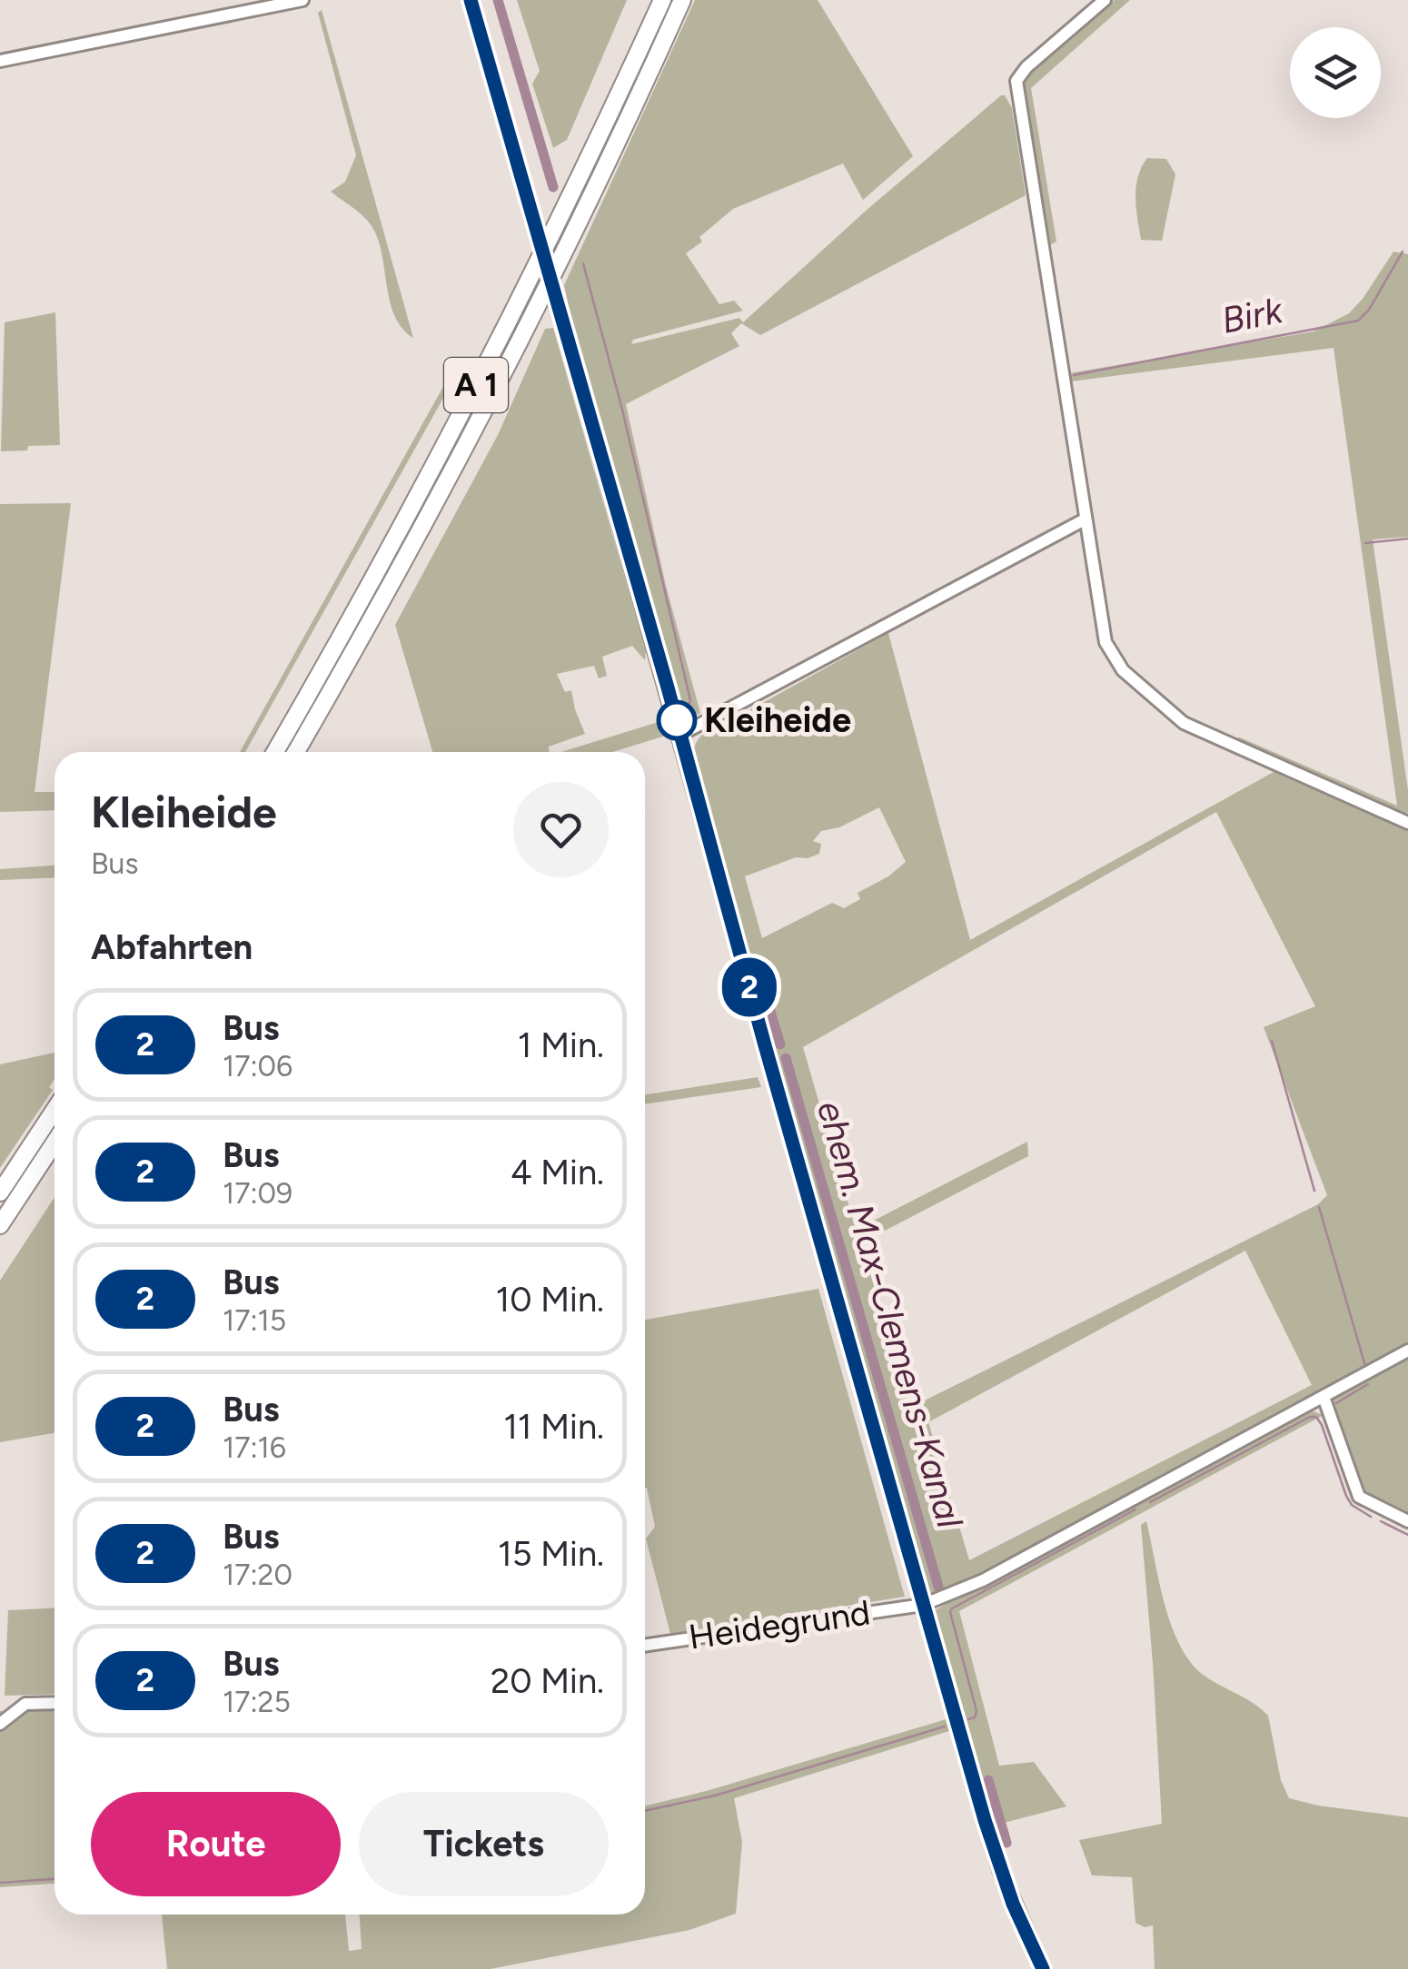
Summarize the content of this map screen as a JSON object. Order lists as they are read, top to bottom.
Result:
{
  "streets": {
    "highway": ["A 1"],
    "street": ["Heidegrund"]
  },
  "water": ["Birk", "ehem. Max-Clemens-Kanal"],
  "places": ["Kleiheide"],
  "lines": ["bus line 2"],
  "page": {
    "on_map": "2",
    "heading": [
      ["Kleiheide", "Bus"],
      "Abfahrten"
    ],
    "list": [
      {
        "mark": "2",
        "name": "Bus",
        "note": "17:06",
        "value": "1 Min."
      },
      {
        "mark": "2",
        "name": "Bus",
        "note": "17:09",
        "value": "4 Min."
      },
      {
        "mark": "2",
        "name": "Bus",
        "note": "17:15",
        "value": "10 Min."
      },
      {
        "mark": "2",
        "name": "Bus",
        "note": "17:16",
        "value": "11 Min."
      },
      {
        "mark": "2",
        "name": "Bus",
        "note": "17:20",
        "value": "15 Min."
      },
      {
        "mark": "2",
        "name": "Bus",
        "note": "17:25",
        "value": "20 Min."
      }
    ],
    "buttons": ["Route", "Tickets"]
  }
}
